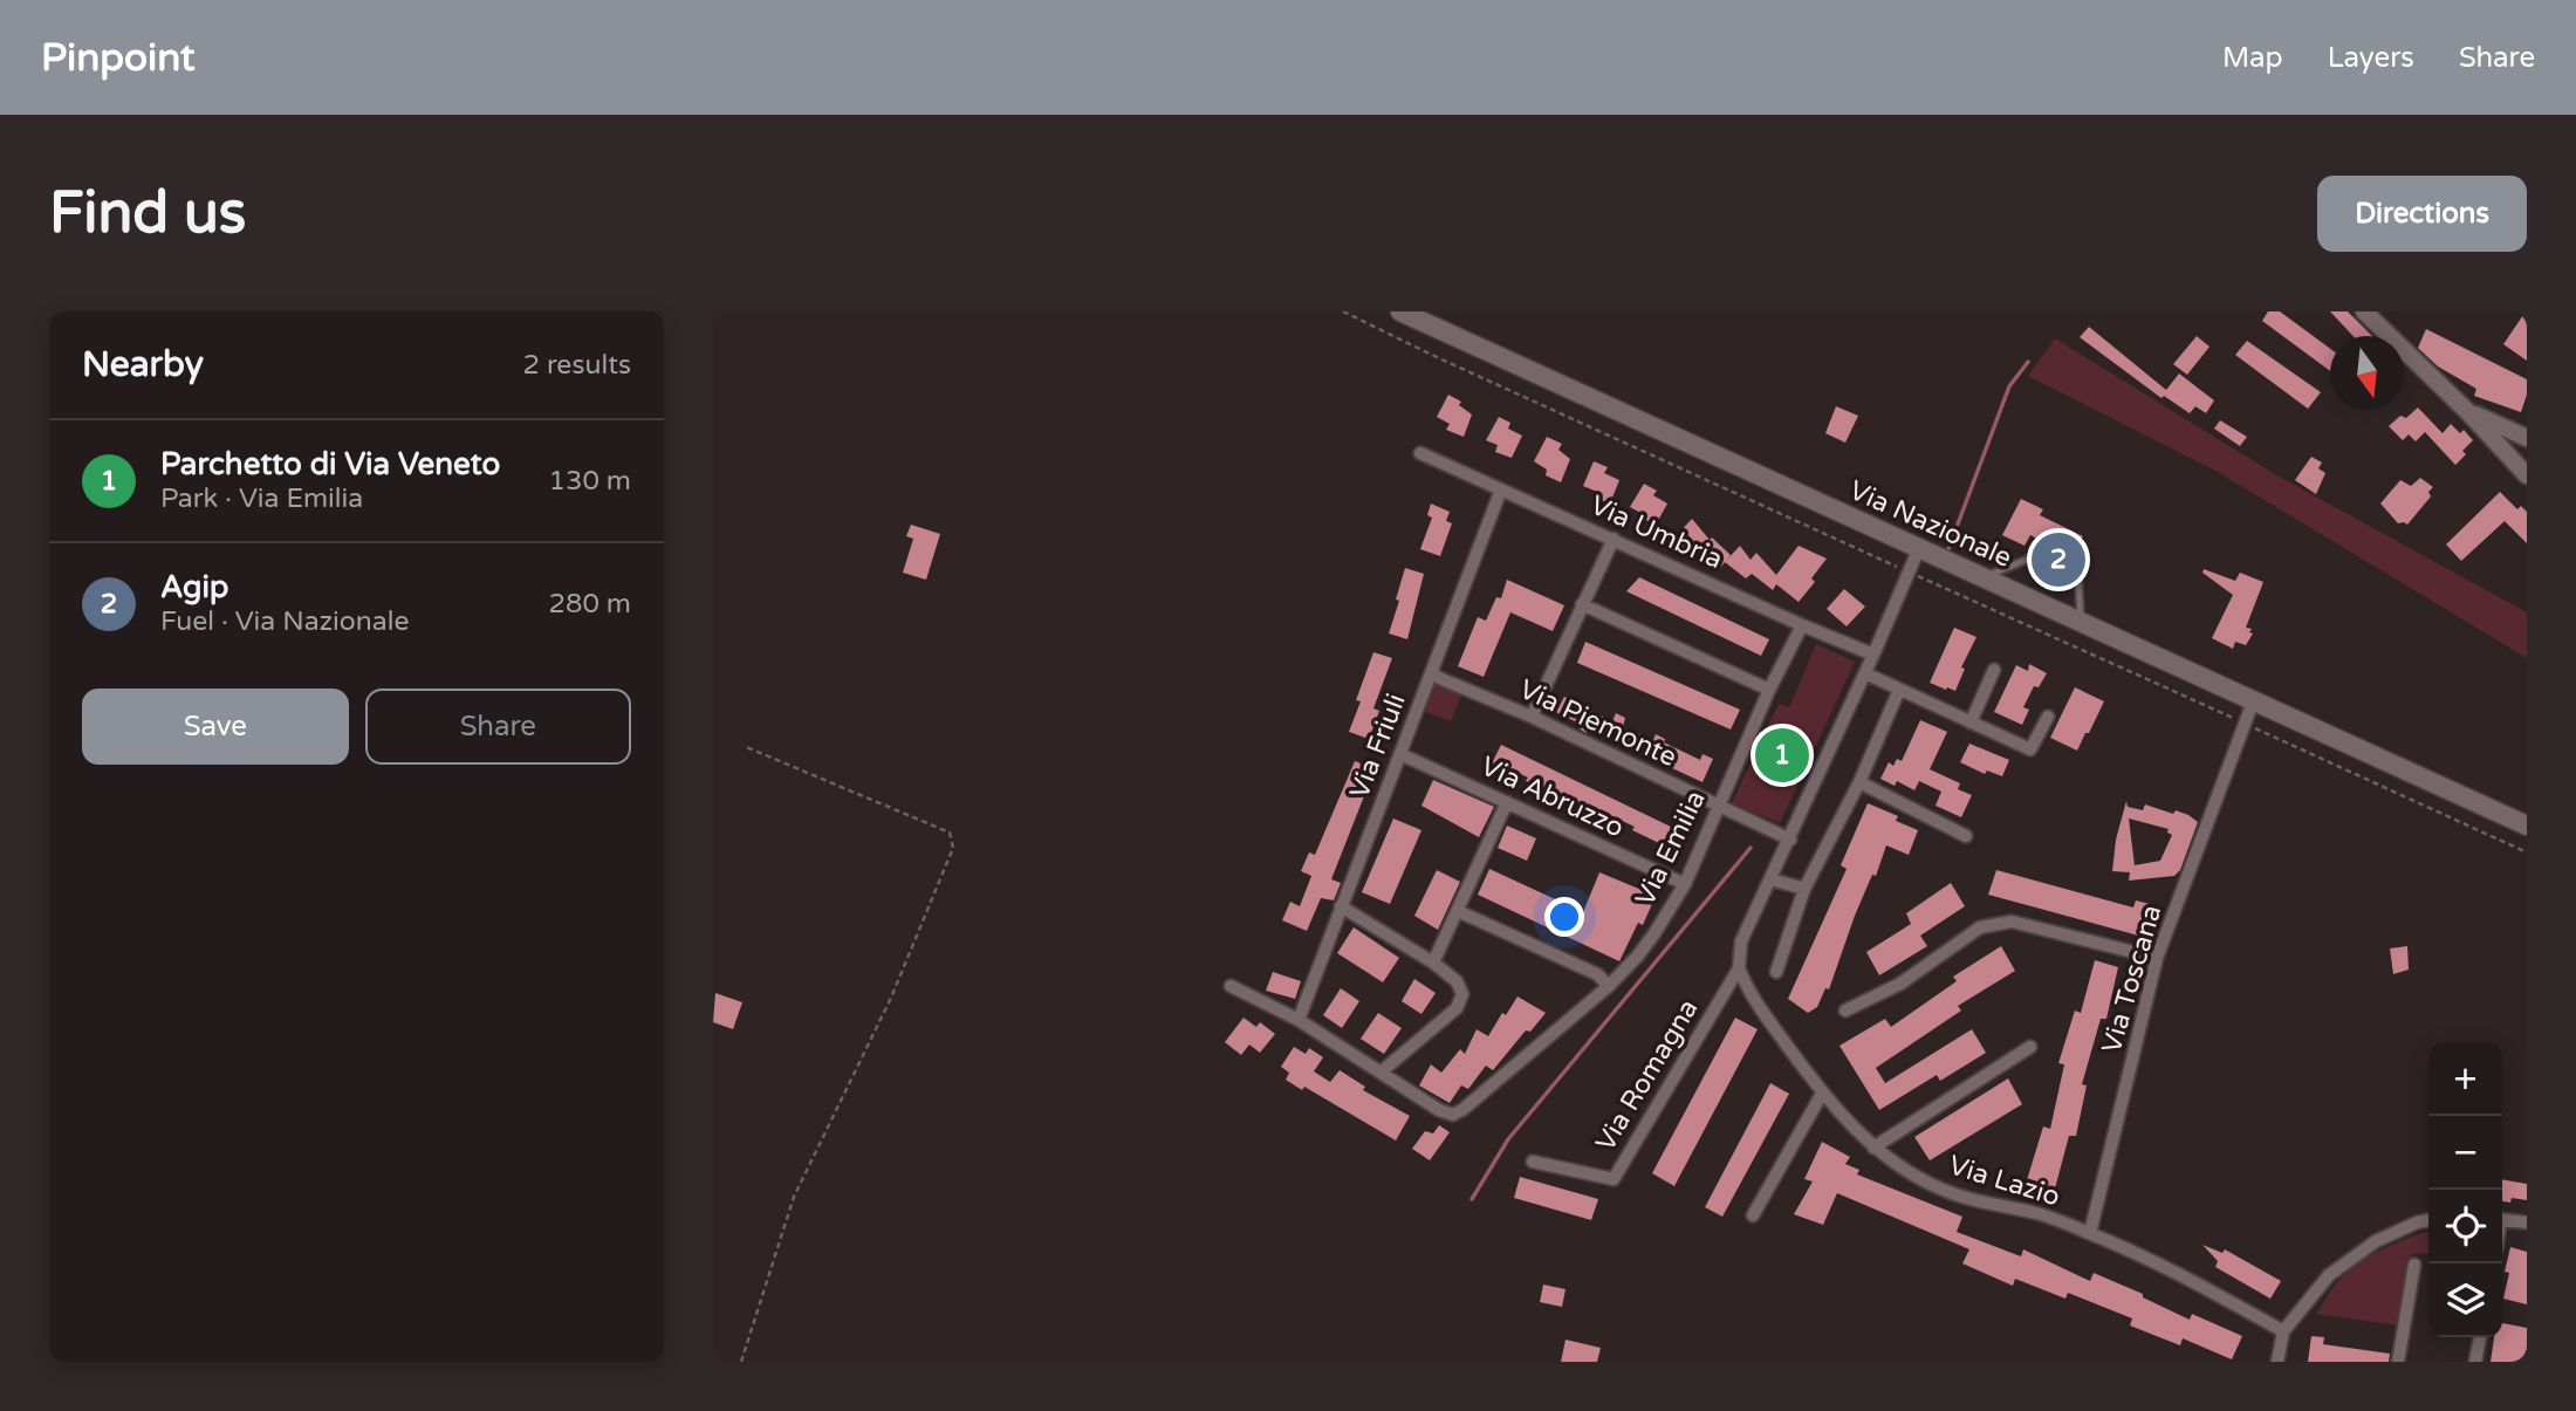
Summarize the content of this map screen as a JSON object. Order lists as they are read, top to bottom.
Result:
{
  "streets": {
    "main road": ["Via Nazionale"],
    "street": [
      "Via Umbria",
      "Via Piemonte",
      "Via Friuli",
      "Via Abruzzo",
      "Via Emilia",
      "Via Toscana",
      "Via Romagna",
      "Via Lazio"
    ]
  },
  "crossings": [
    ["Via Nazionale", "Via Toscana"],
    ["Via Umbria", "Via Friuli"],
    ["Via Umbria", "Via Emilia"],
    ["Via Piemonte", "Via Friuli"],
    ["Via Piemonte", "Via Emilia"],
    ["Via Friuli", "Via Abruzzo"],
    ["Via Abruzzo", "Via Emilia"],
    ["Via Toscana", "Via Lazio"],
    ["Via Romagna", "Via Lazio"]
  ],
  "north": "bottom",
  "page": {
    "header": "Pinpoint",
    "nav": ["Map", "Layers", "Share"],
    "buttons": [
      "Directions",
      ["Save", "Share"]
    ],
    "title": "Find us",
    "heading": ["Nearby", "2 results"],
    "list": [
      {
        "mark": "1",
        "name": "Parchetto di Via Veneto",
        "note": "Park · Via Emilia",
        "value": "130 m"
      },
      {
        "mark": "2",
        "name": "Agip",
        "note": "Fuel · Via Nazionale",
        "value": "280 m"
      }
    ],
    "pins": ["2", "1"],
    "map_buttons": ["+", "−"]
  }
}
